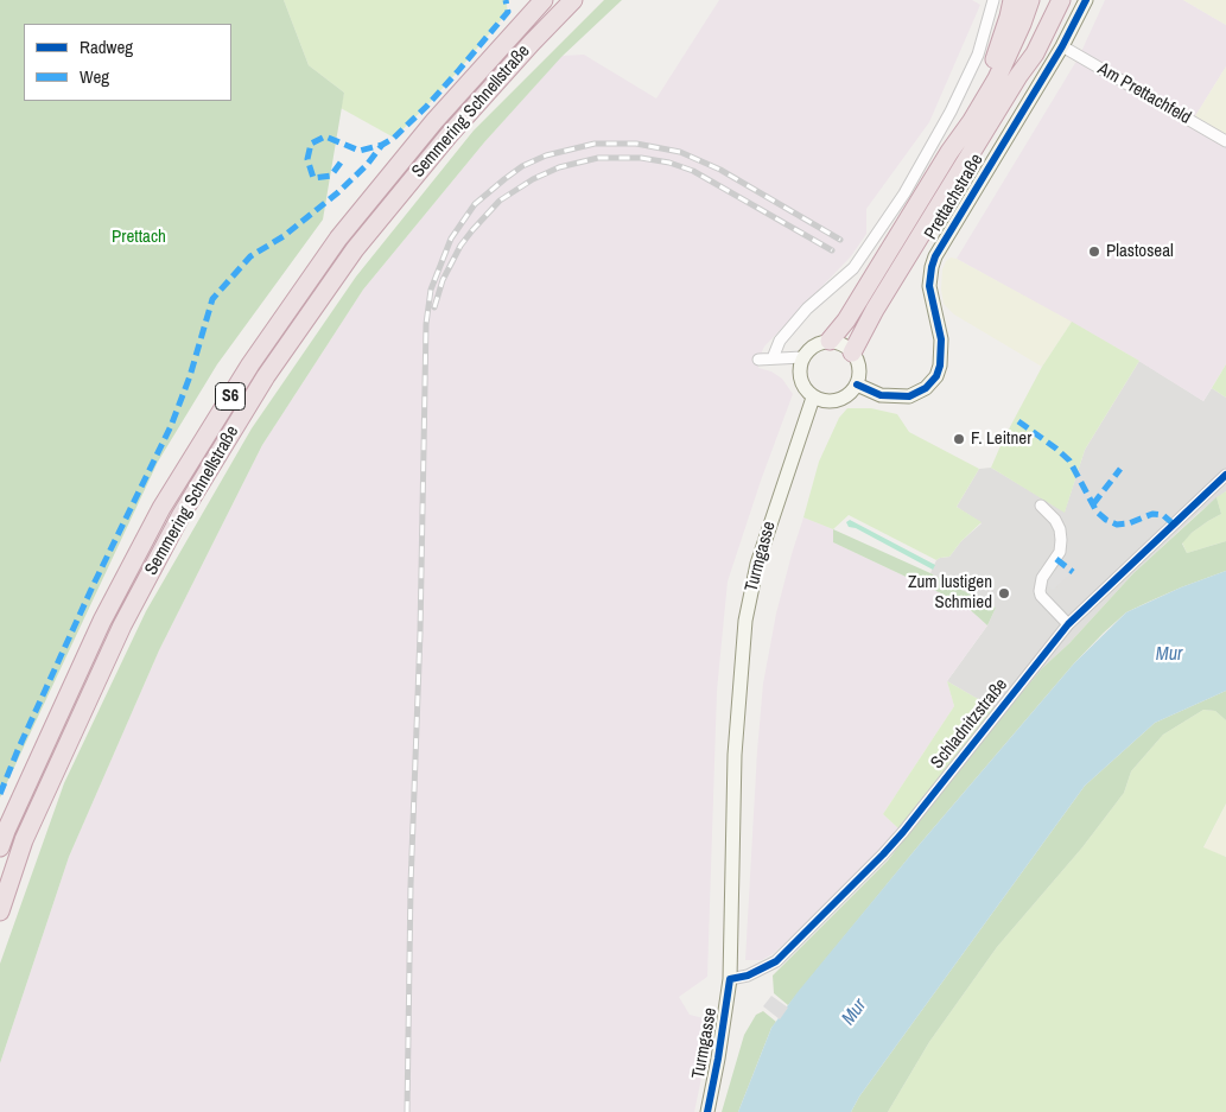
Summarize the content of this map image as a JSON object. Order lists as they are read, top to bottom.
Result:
{
  "streets": {
    "highway": ["Semmering Schnellstraße", "S6"],
    "main road": ["Prettachstraße", "Turmgasse"],
    "street": ["Am Prettachfeld", "Schladnitzstraße"]
  },
  "crossings": [
    ["Am Prettachfeld", "Prettachstraße"],
    ["Prettachstraße", "Turmgasse"],
    ["Turmgasse", "Schladnitzstraße"]
  ],
  "water": ["Mur"],
  "parks": ["Prettach"],
  "places": ["Plastoseal", "F. Leitner", "Zum lustigen Schmied"],
  "legend": ["Radweg", "Weg"]
}
